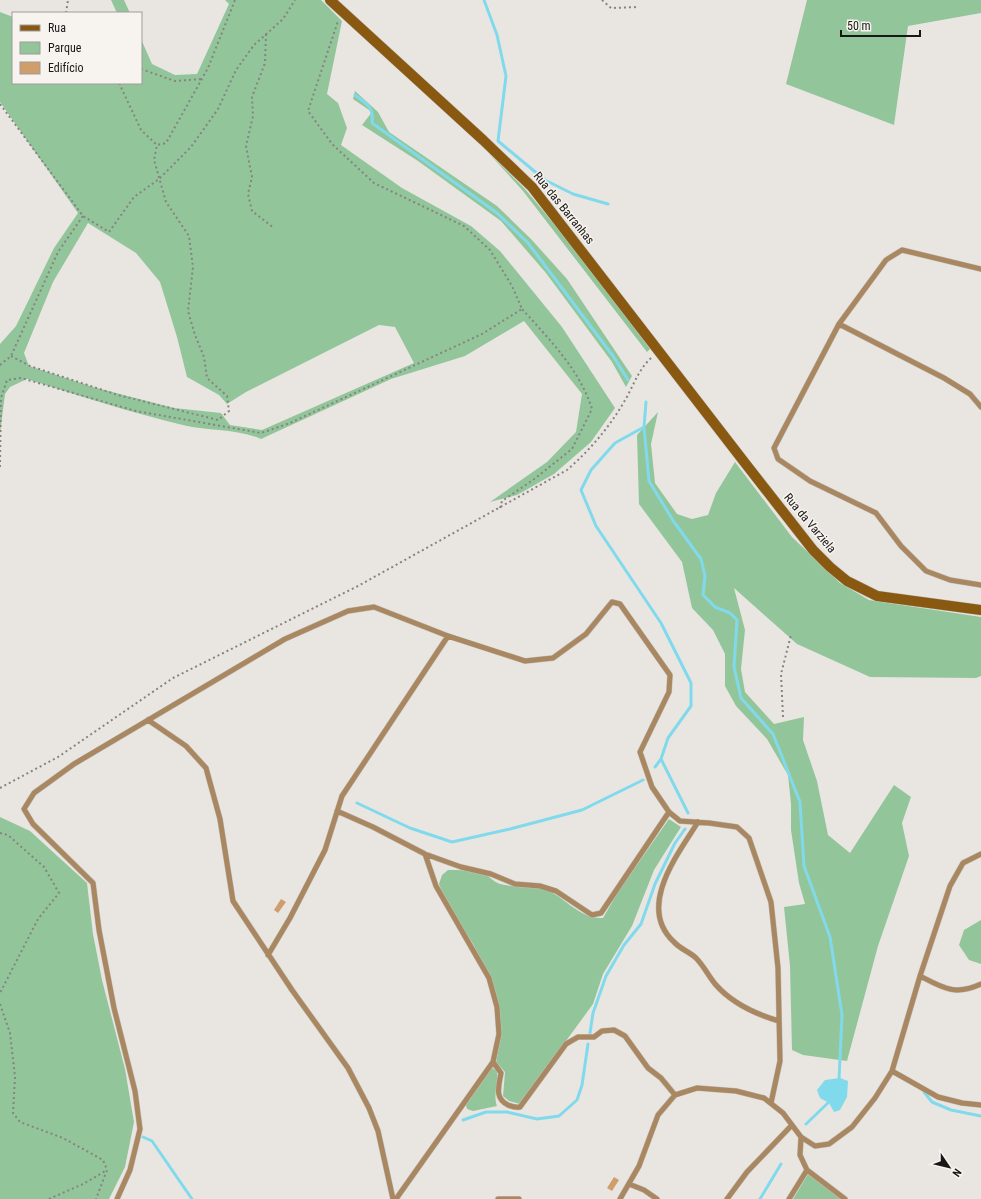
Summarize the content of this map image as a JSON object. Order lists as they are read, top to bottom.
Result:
{
  "streets": {
    "main road": ["Rua das Barranhas", "Rua da Varziela"]
  },
  "crossings": [
    ["Rua das Barranhas", "Rua da Varziela"]
  ],
  "legend": ["Rua", "Parque", "Edifício"],
  "scale_bar": "50 m",
  "north": "bottom right"
}
